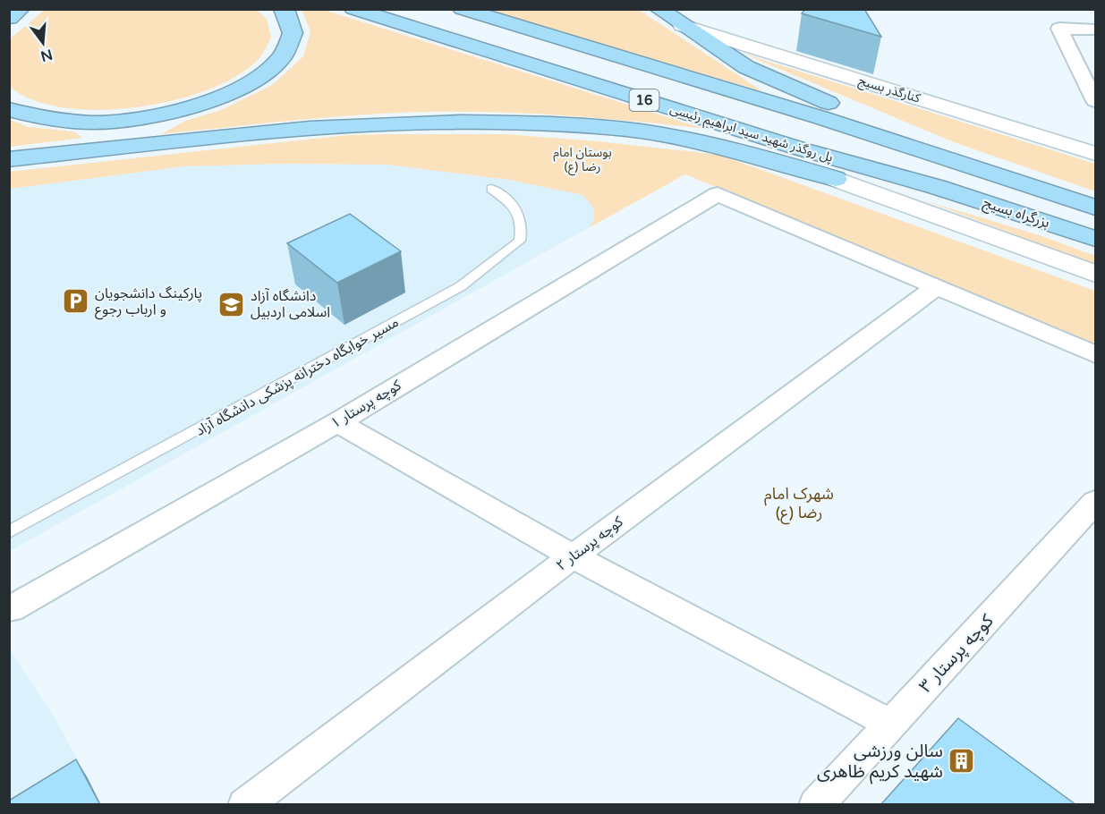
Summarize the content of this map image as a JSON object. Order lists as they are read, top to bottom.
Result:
{
  "streets": {
    "highway": ["16", "پل روگذر شهید سید ابراهیم رئیسی", "بزرگراه بسیج"],
    "main road": ["کنارگذر بسیج"],
    "street": ["کوچه پرستار ۱", "کوچه پرستار ۲", "کوچه پرستار ۳"],
    "lane": ["مسیر خوابگاه دخترانه پزشکی دانشگاه آزاد"]
  },
  "crossings": [
    ["پل روگذر شهید سید ابراهیم رئیسی", "بزرگراه بسیج"],
    ["کوچه پرستار ۱", "کوچه پرستار ۲"]
  ],
  "districts": ["شهرک امام رضا (ع)"],
  "parks": ["بوستان امام رضا (ع)"],
  "places": {
    "parking": ["پارکینگ دانشجویان و ارباب رجوع"],
    "school or university": ["دانشگاه آزاد اسلامی اردبیل"],
    "building": ["سالن ورزشی شهید کریم ظاهری"]
  },
  "north": "bottom"
}
